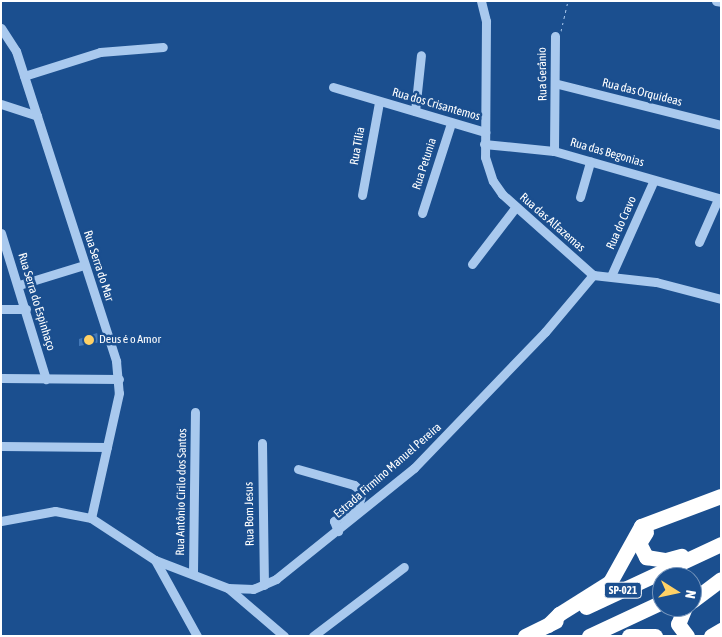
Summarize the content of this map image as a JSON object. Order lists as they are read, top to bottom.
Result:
{
  "streets": {
    "highway": ["SP-021"],
    "street": [
      "Rua Gerânio",
      "Rua das Orquideas",
      "Rua dos Crisantemos",
      "Rua Tília",
      "Rua das Begonias",
      "Rua Petunia",
      "Rua das Alfazemas",
      "Rua do Cravo",
      "Rua Serra do Mar",
      "Rua Serra do Espinhaço",
      "Estrada Firmino Manuel Pereira",
      "Rua Antônio Cirilo dos Santos",
      "Rua Bom Jesus"
    ]
  },
  "crossings": [
    ["Rua Gerânio", "Rua das Orquideas"],
    ["Rua Gerânio", "Rua das Begonias"],
    ["Rua dos Crisantemos", "Rua Tília"],
    ["Rua dos Crisantemos", "Rua Petunia"],
    ["Rua dos Crisantemos", "Rua das Alfazemas"],
    ["Rua das Begonias", "Rua das Alfazemas"],
    ["Rua das Begonias", "Rua do Cravo"],
    ["Rua das Alfazemas", "Estrada Firmino Manuel Pereira"],
    ["Estrada Firmino Manuel Pereira", "Rua Antônio Cirilo dos Santos"],
    ["Estrada Firmino Manuel Pereira", "Rua Bom Jesus"]
  ],
  "places": ["Deus é o Amor"],
  "north": "right"
}
